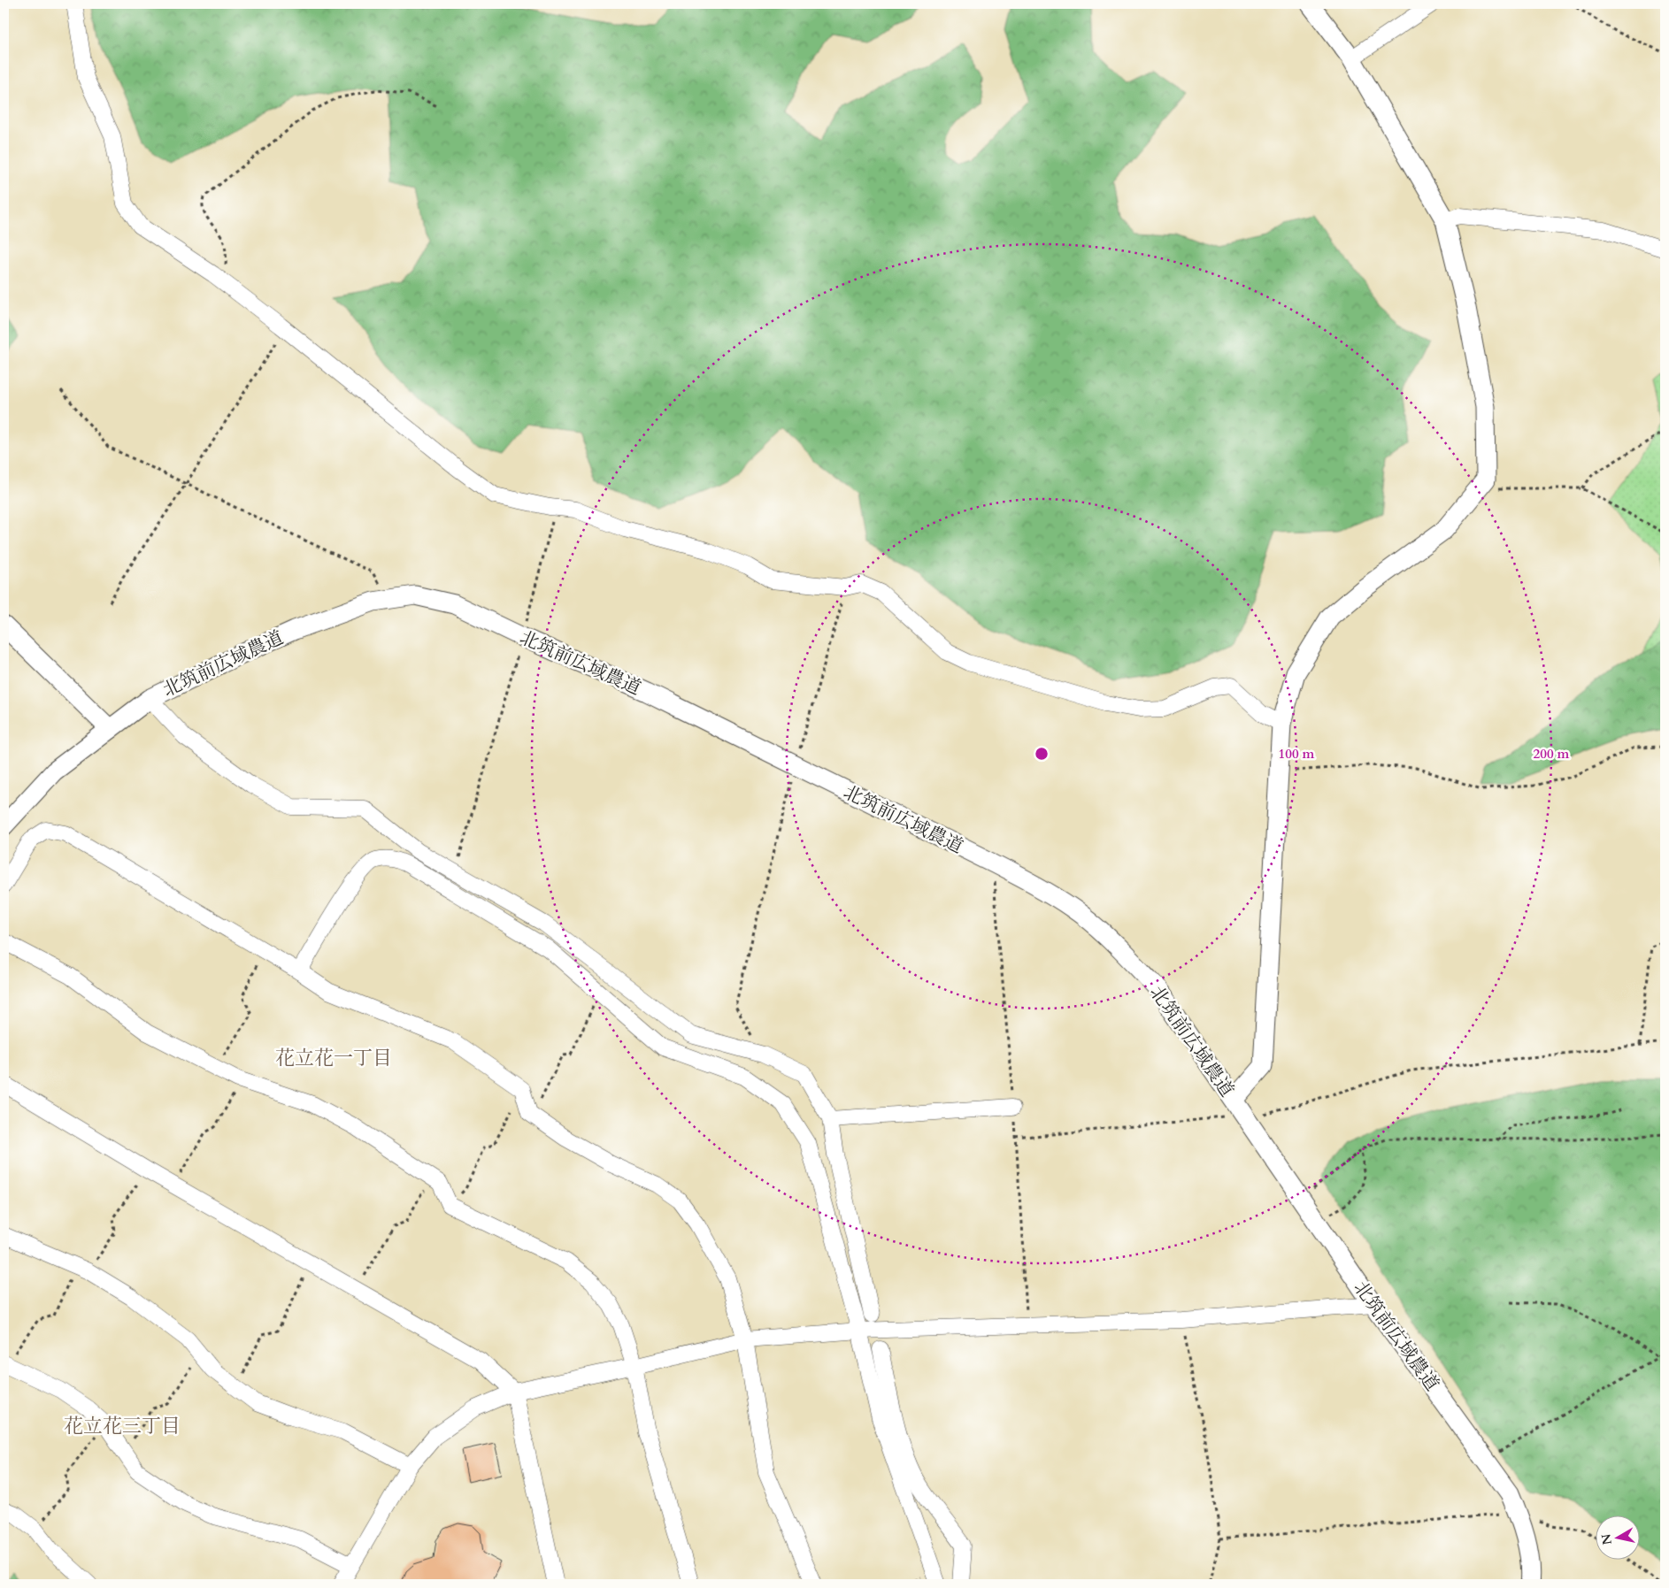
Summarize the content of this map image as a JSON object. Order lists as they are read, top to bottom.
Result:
{
  "streets": {
    "street": ["北筑前広域農道"]
  },
  "districts": ["花立花一丁目", "花立花三丁目"],
  "north": "left",
  "rings": ["100 m", "200 m"]
}
